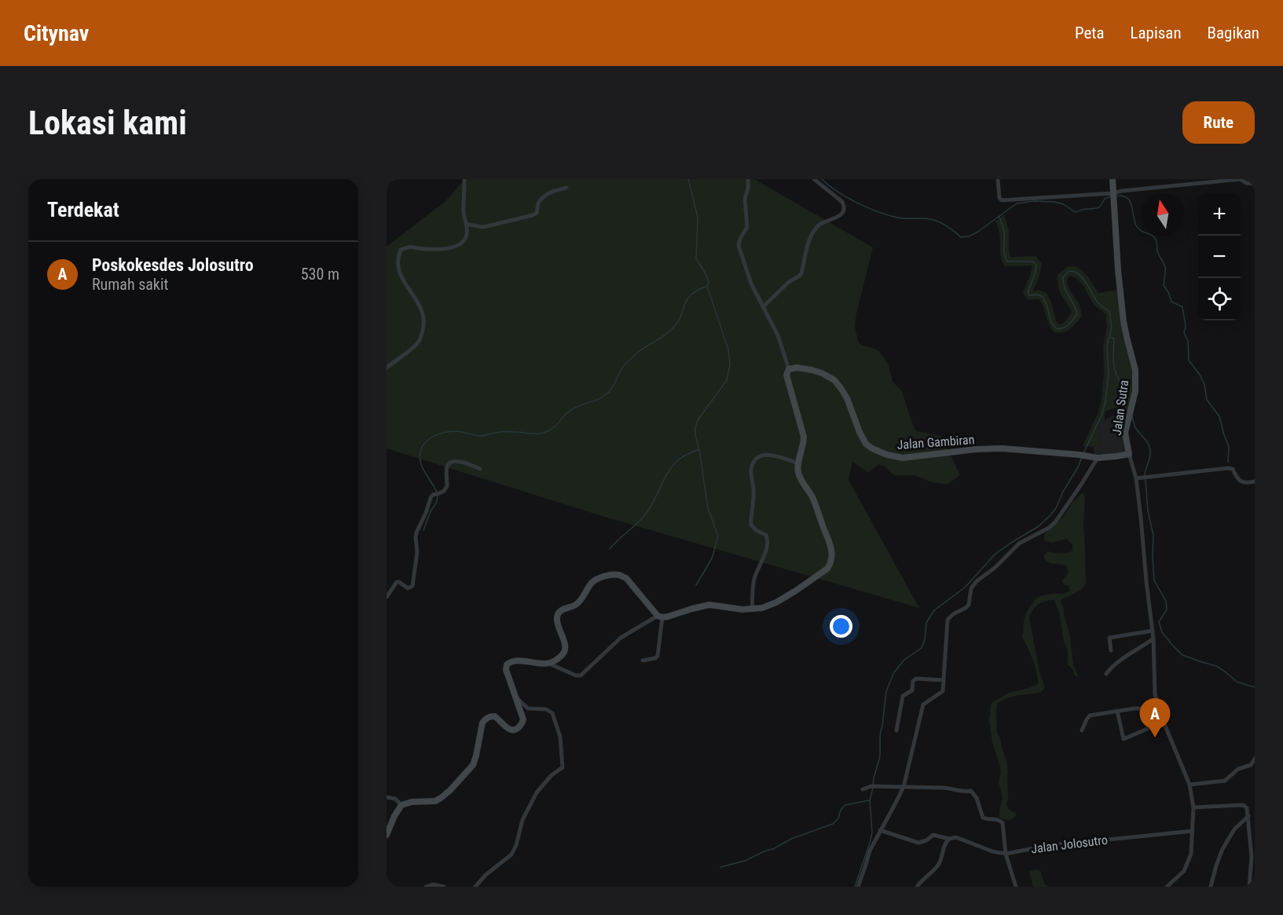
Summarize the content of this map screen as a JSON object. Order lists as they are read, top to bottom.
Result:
{
  "streets": {
    "street": ["Jalan Sutra", "Jalan Gambiran", "Jalan Jolosutro"]
  },
  "crossings": [
    ["Jalan Sutra", "Jalan Gambiran"]
  ],
  "north": "top",
  "page": {
    "header": "Citynav",
    "nav": ["Peta", "Lapisan", "Bagikan"],
    "buttons": "Rute",
    "title": "Lokasi kami",
    "heading": "Terdekat",
    "map_buttons": ["+", "−"],
    "list": [
      {
        "mark": "A",
        "name": "Poskokesdes Jolosutro",
        "note": "Rumah sakit",
        "value": "530 m"
      }
    ],
    "pins": "A"
  }
}
